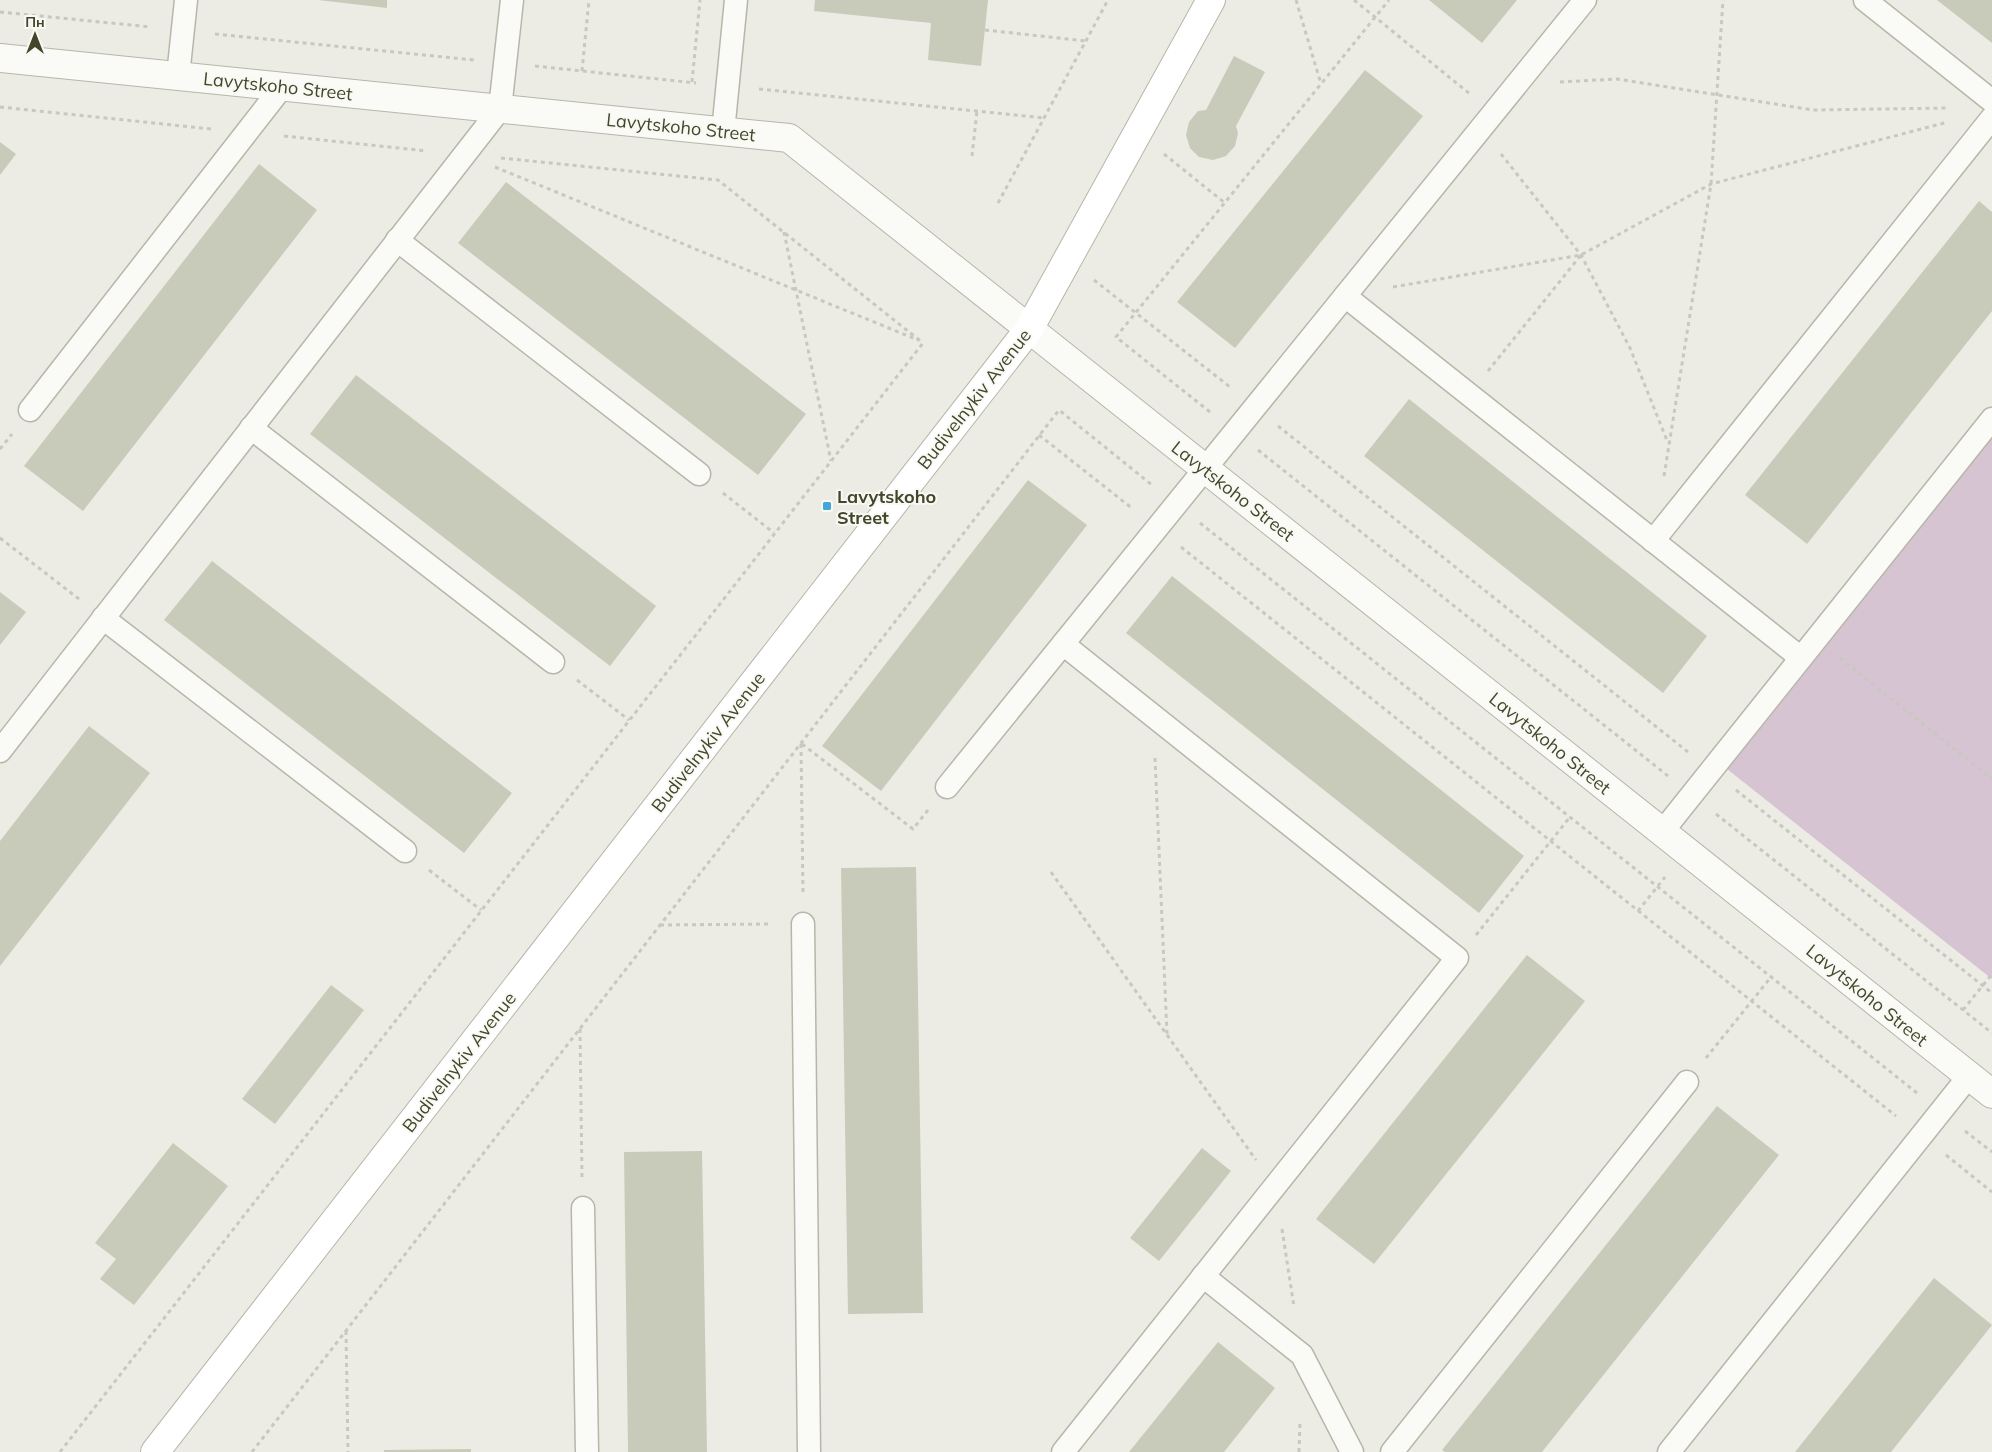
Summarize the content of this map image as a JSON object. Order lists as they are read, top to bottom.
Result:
{
  "streets": {
    "main road": ["Budivelnykiv Avenue"],
    "street": ["Lavytskoho Street"]
  },
  "crossings": [
    ["Lavytskoho Street", "Budivelnykiv Avenue"]
  ],
  "places": {
    "transit": ["Lavytskoho Street"]
  },
  "north": "top"
}
